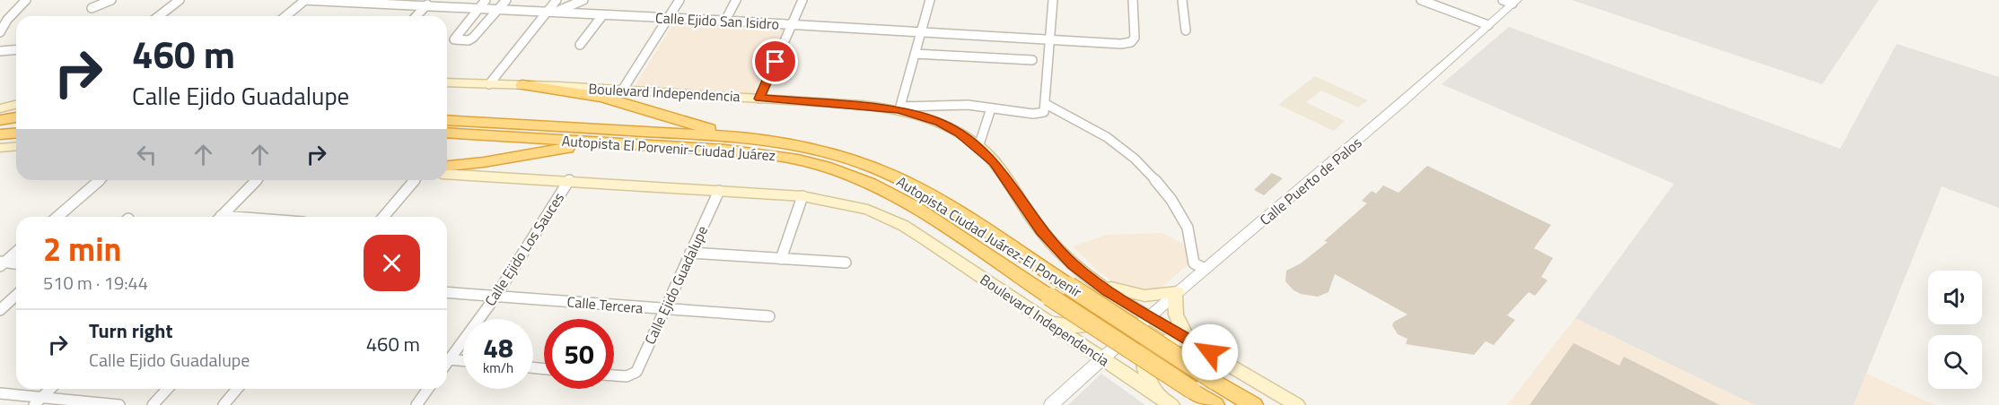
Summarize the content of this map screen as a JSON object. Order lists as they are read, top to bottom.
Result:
{
  "streets": {
    "highway": ["Autopista El Porvenir-Ciudad Juárez", "Autopista Ciudad Juárez-El Porvenir"],
    "main road": ["Boulevard Independencia"],
    "street": [
      "Calle Ejido San Isidro",
      "Calle Puerto de Palos",
      "Calle Ejido Los Sauces",
      "Calle Ejido Guadalupe",
      "Calle Tercera"
    ]
  },
  "crossings": [
    ["Boulevard Independencia", "Calle Puerto de Palos"],
    ["Boulevard Independencia", "Calle Ejido Los Sauces"],
    ["Boulevard Independencia", "Calle Ejido Guadalupe"],
    ["Calle Ejido Los Sauces", "Calle Tercera"],
    ["Calle Ejido Guadalupe", "Calle Tercera"]
  ],
  "page": {
    "turn": ["460 m", "Calle Ejido Guadalupe"],
    "heading": ["2 min", "510 m · 19:44"],
    "list": [
      {
        "name": "Turn right",
        "note": "Calle Ejido Guadalupe",
        "value": "460 m"
      }
    ],
    "speed": "48 km/h",
    "limit": "50"
  }
}
